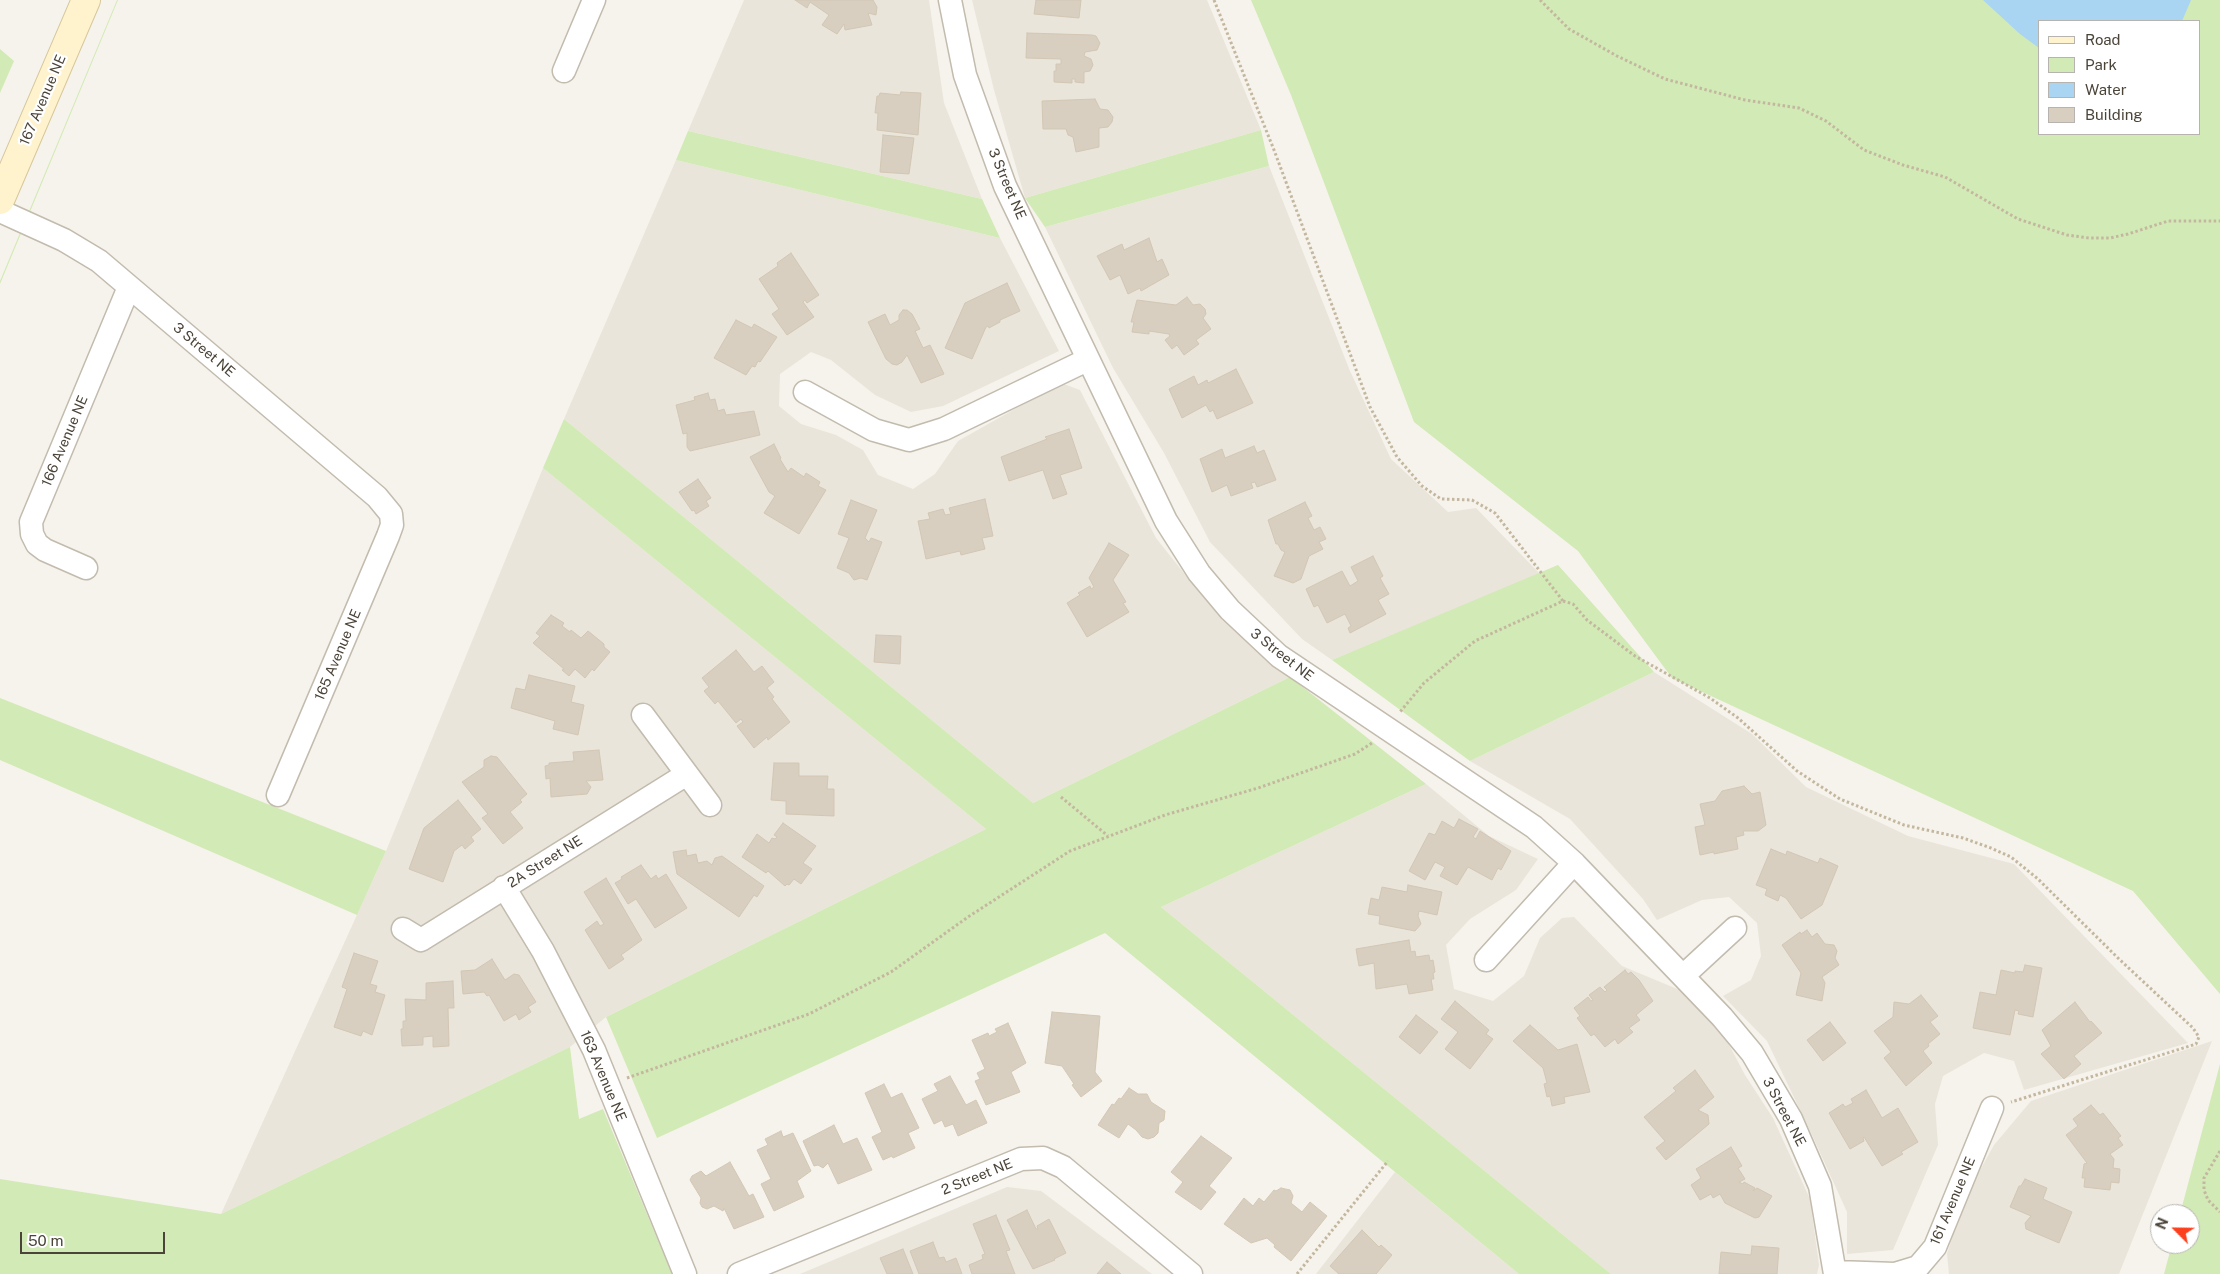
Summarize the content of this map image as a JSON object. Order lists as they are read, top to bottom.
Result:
{
  "streets": {
    "street": [
      "167 Avenue NE",
      "3 Street NE",
      "166 Avenue NE",
      "165 Avenue NE",
      "2A Street NE",
      "163 Avenue NE",
      "2 Street NE",
      "161 Avenue NE"
    ]
  },
  "crossings": [
    ["3 Street NE", "166 Avenue NE"],
    ["3 Street NE", "165 Avenue NE"],
    ["3 Street NE", "161 Avenue NE"],
    ["2A Street NE", "163 Avenue NE"]
  ],
  "legend": [
    "Road",
    "Park",
    "Water",
    "Building"
  ],
  "scale_bar": "50 m",
  "north": "top left"
}
